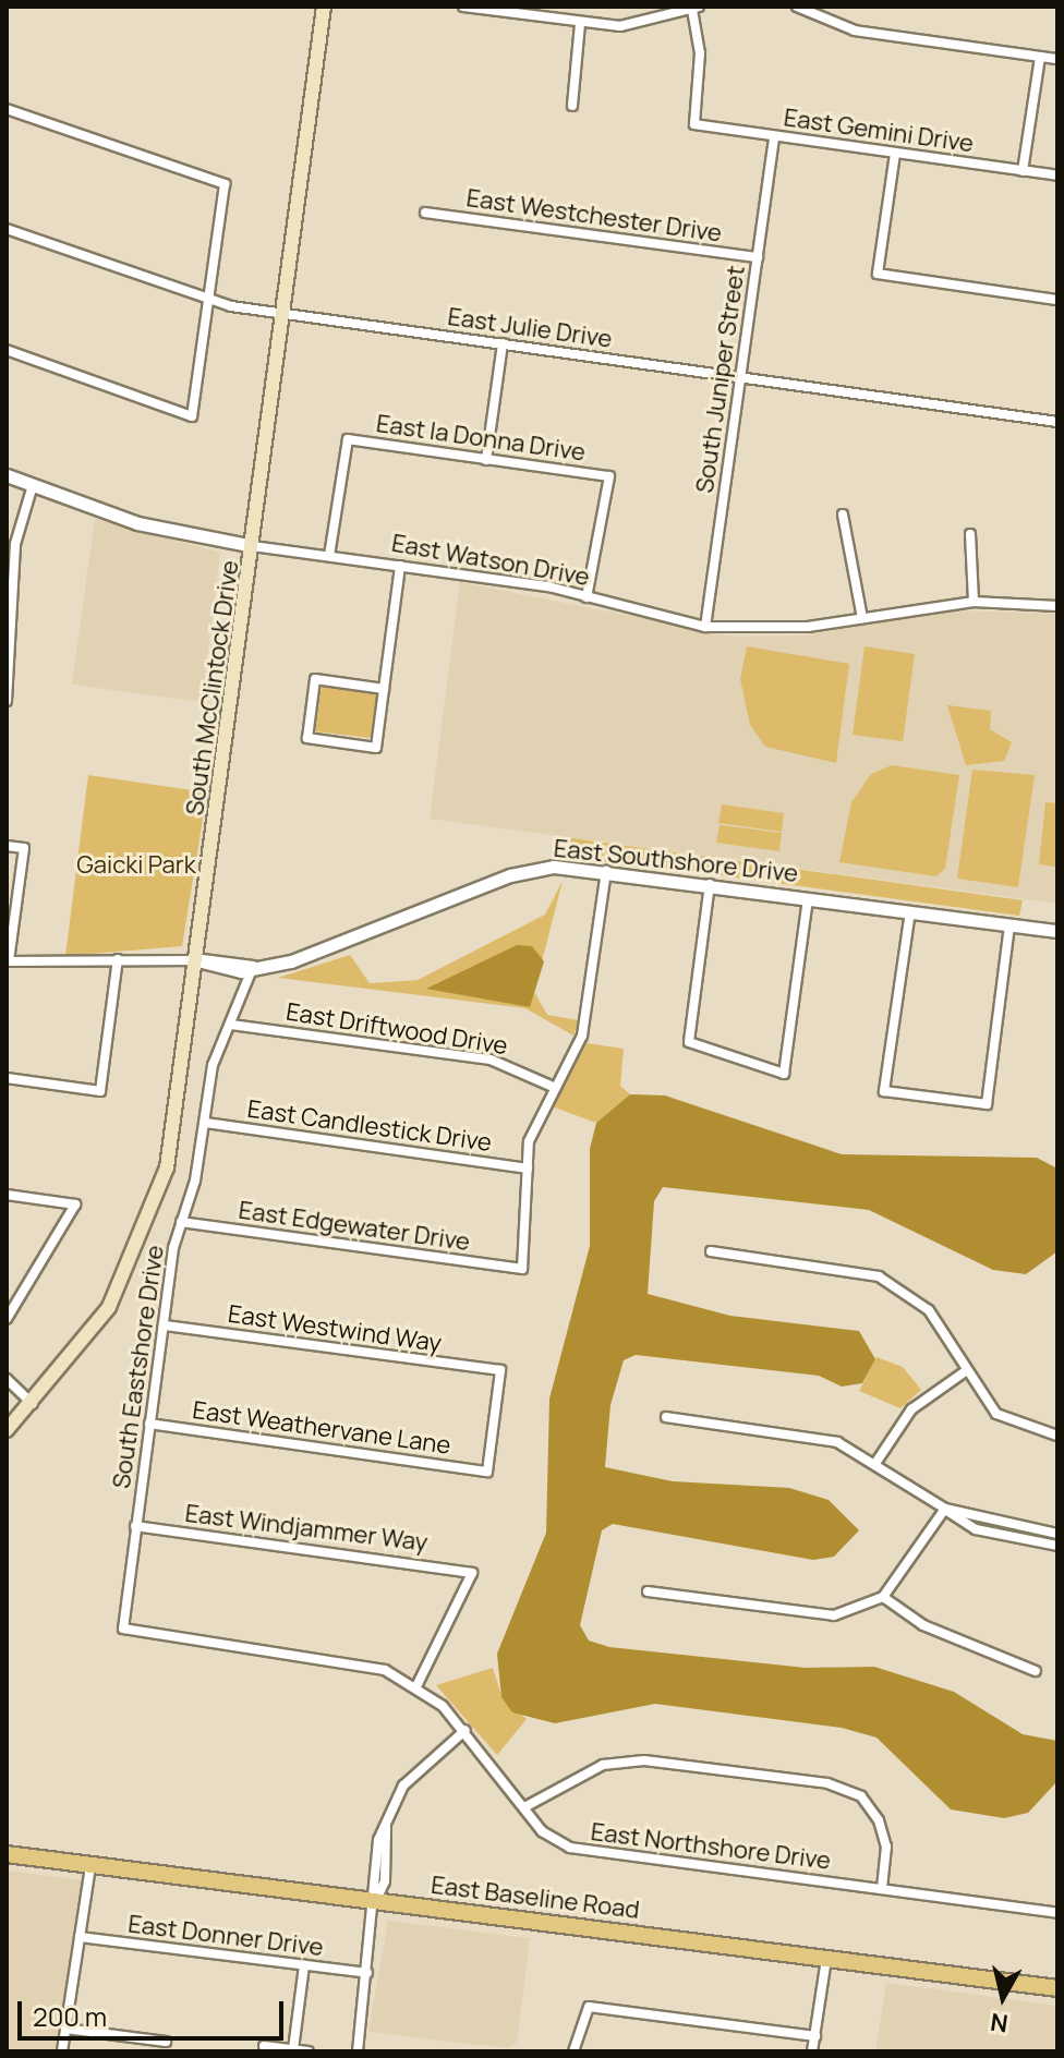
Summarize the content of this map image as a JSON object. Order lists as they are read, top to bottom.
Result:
{
  "streets": {
    "main road": ["South McClintock Drive", "East Baseline Road"],
    "street": [
      "East Gemini Drive",
      "East Westchester Drive",
      "East Julie Drive",
      "South Juniper Street",
      "East la Donna Drive",
      "East Watson Drive",
      "East Southshore Drive",
      "East Driftwood Drive",
      "East Candlestick Drive",
      "East Edgewater Drive",
      "East Westwind Way",
      "South Eastshore Drive",
      "East Weathervane Lane",
      "East Windjammer Way",
      "East Northshore Drive",
      "East Donner Drive"
    ]
  },
  "crossings": [
    ["East Gemini Drive", "South Juniper Street"],
    ["East Westchester Drive", "South Juniper Street"],
    ["East Julie Drive", "South Juniper Street"],
    ["East Julie Drive", "South McClintock Drive"],
    ["South Juniper Street", "East Watson Drive"],
    ["East la Donna Drive", "East Watson Drive"],
    ["East Watson Drive", "South McClintock Drive"],
    ["South McClintock Drive", "East Southshore Drive"],
    ["East Southshore Drive", "South Eastshore Drive"],
    ["East Driftwood Drive", "South Eastshore Drive"],
    ["East Candlestick Drive", "East Edgewater Drive"],
    ["East Candlestick Drive", "South Eastshore Drive"],
    ["East Edgewater Drive", "South Eastshore Drive"],
    ["East Westwind Way", "South Eastshore Drive"],
    ["East Westwind Way", "East Weathervane Lane"],
    ["South Eastshore Drive", "East Weathervane Lane"],
    ["South Eastshore Drive", "East Windjammer Way"],
    ["South Eastshore Drive", "East Northshore Drive"],
    ["East Windjammer Way", "East Northshore Drive"]
  ],
  "parks": ["Gaicki Park"],
  "scale_bar": "200 m",
  "north": "bottom"
}
